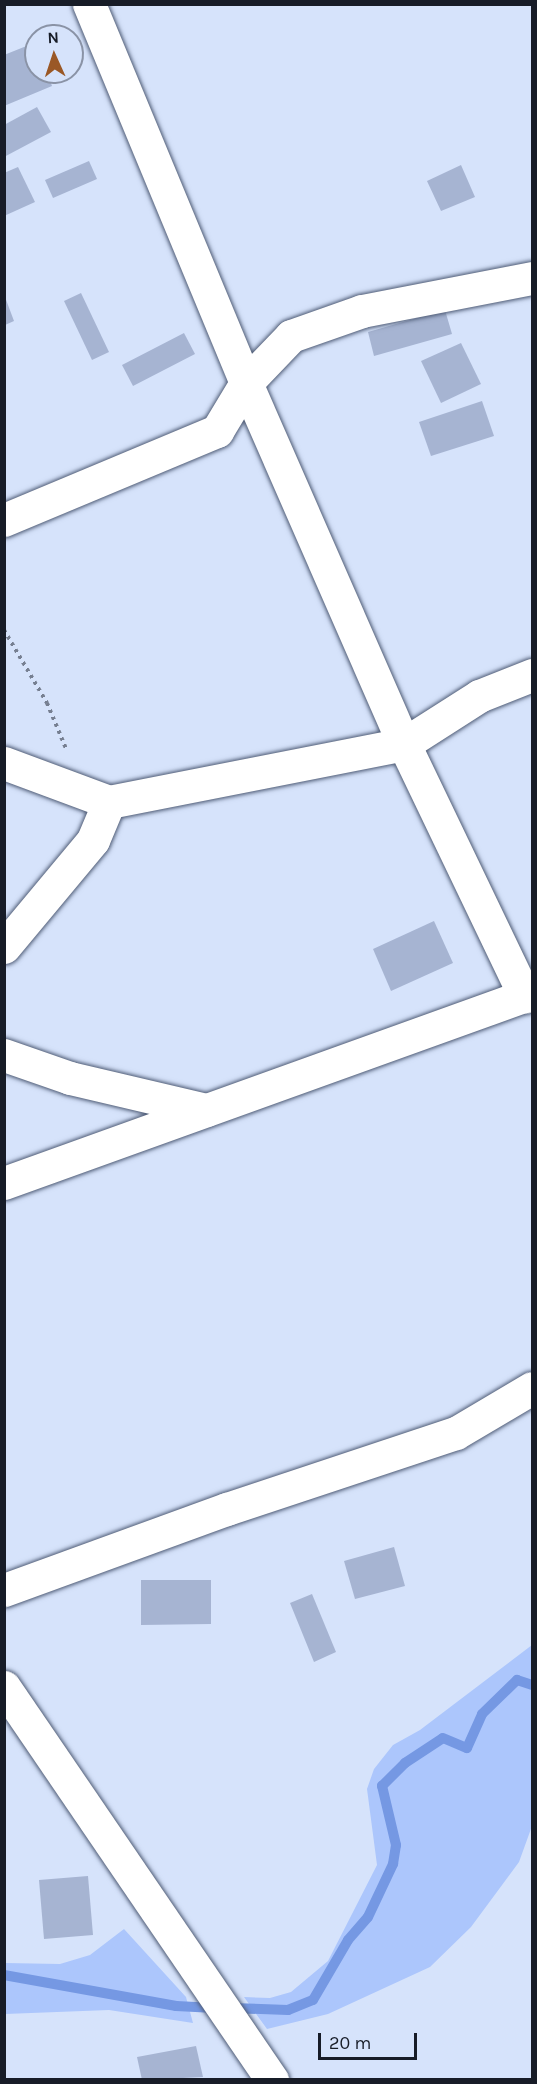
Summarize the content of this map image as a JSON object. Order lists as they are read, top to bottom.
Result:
{
  "scale_bar": "20 m",
  "north": "top"
}
